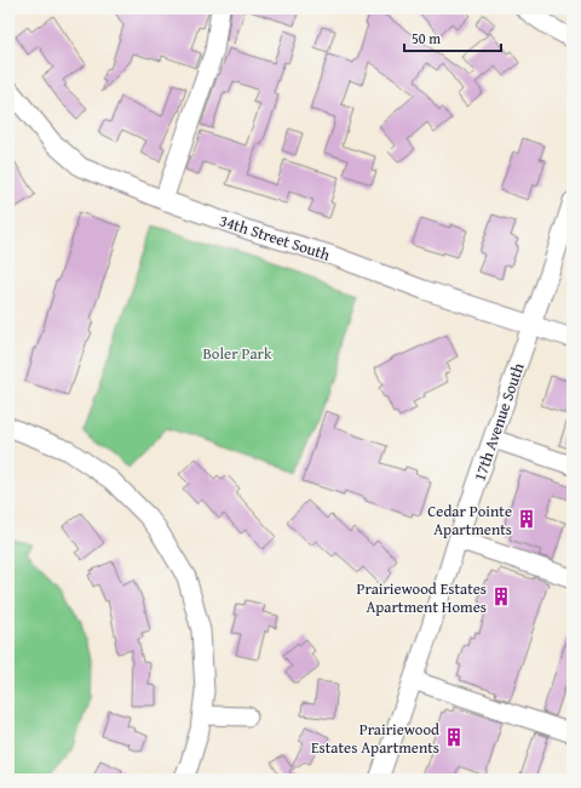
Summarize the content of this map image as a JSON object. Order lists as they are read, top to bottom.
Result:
{
  "streets": {
    "street": ["34th Street South", "17th Avenue South"]
  },
  "crossings": [
    ["34th Street South", "17th Avenue South"]
  ],
  "parks": ["Boler Park"],
  "places": {
    "building": ["Cedar Pointe Apartments", "Prairiewood Estates Apartment Homes", "Prairiewood Estates Apartments"]
  },
  "scale_bar": "50 m"
}
